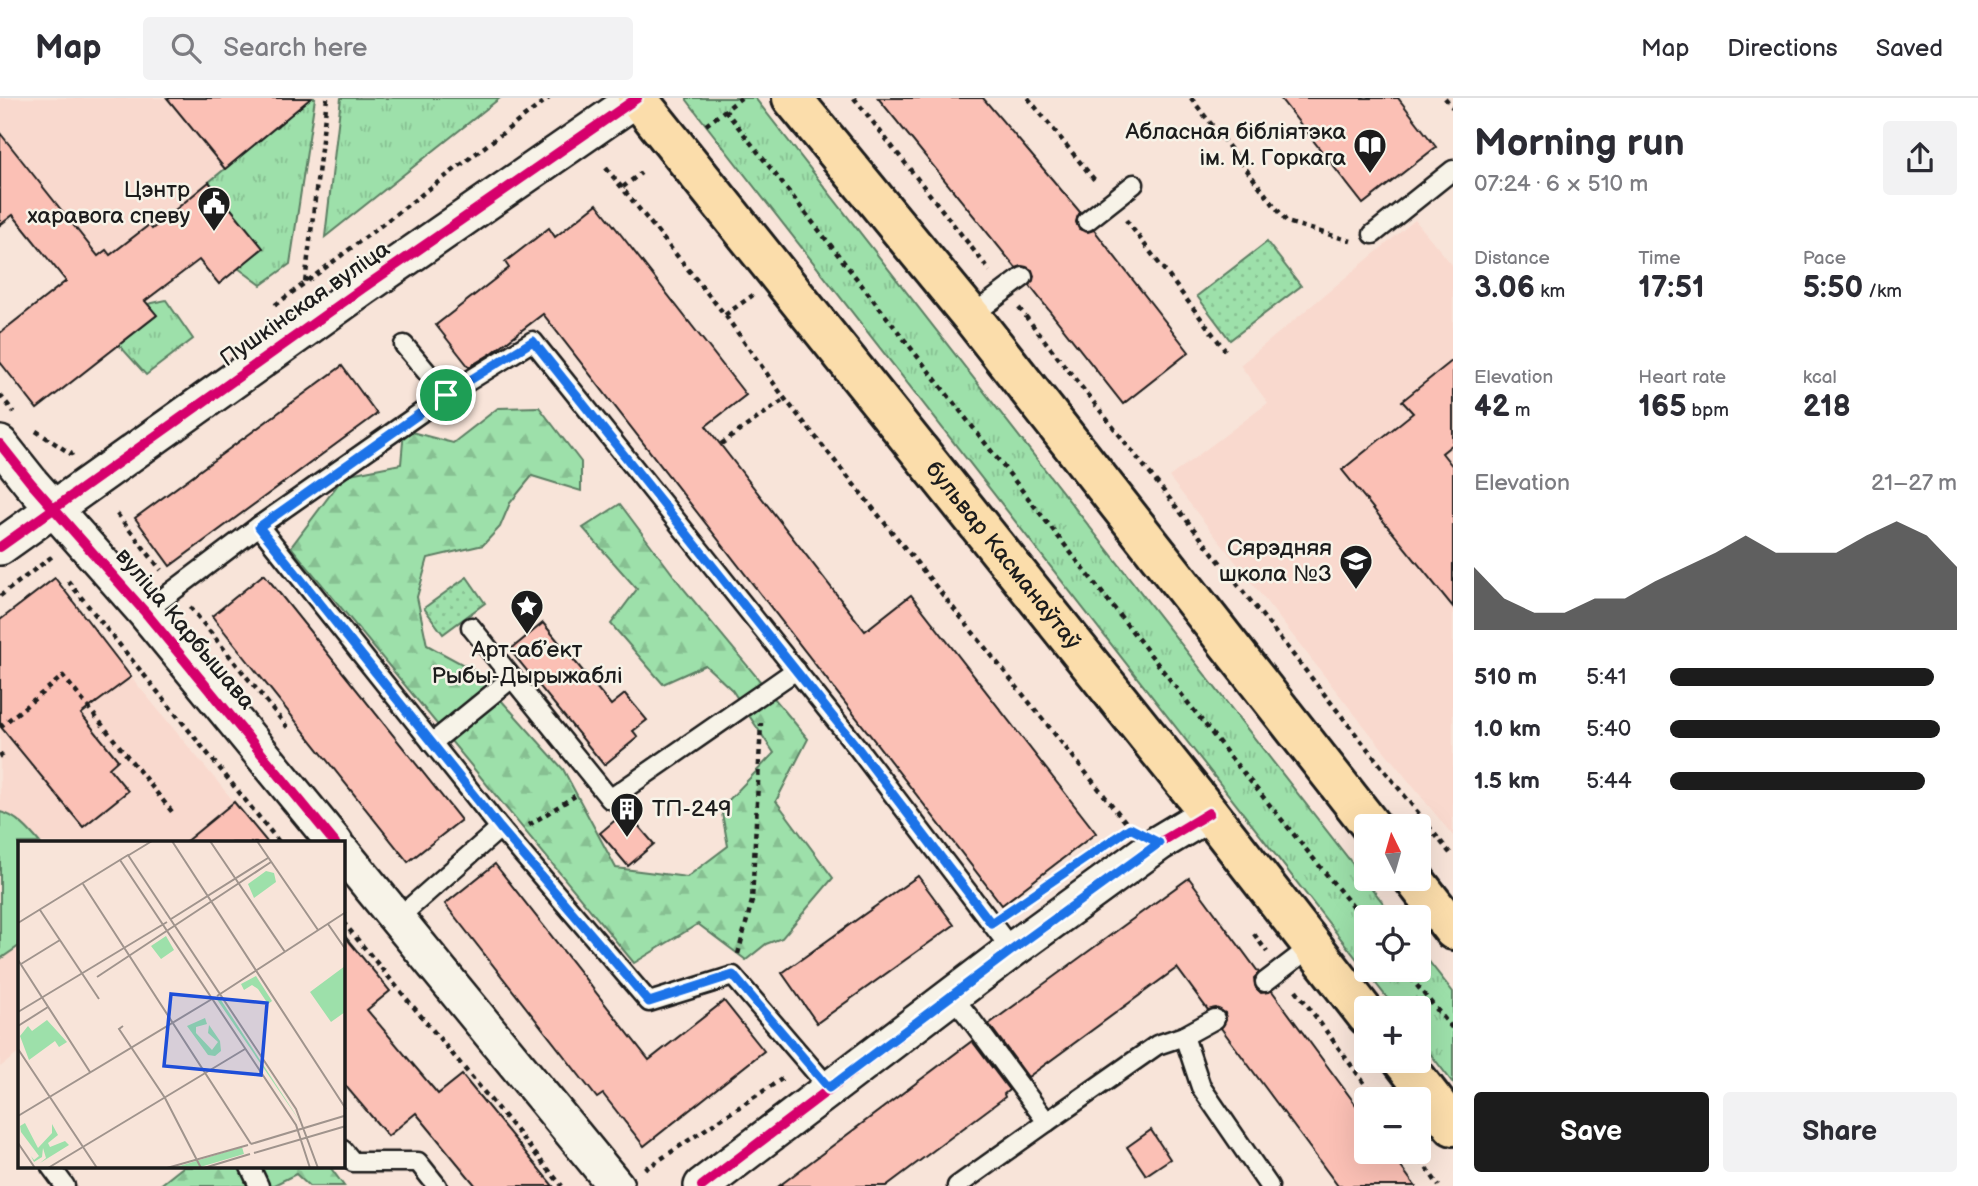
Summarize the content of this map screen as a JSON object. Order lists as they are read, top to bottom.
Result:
{
  "streets": {
    "main road": ["бульвар Касманаўтаў"],
    "street": ["Пушкінская вуліца", "вуліца Карбышава"]
  },
  "crossings": [
    ["Пушкінская вуліца", "бульвар Касманаўтаў"],
    ["Пушкінская вуліца", "вуліца Карбышава"]
  ],
  "places": {
    "library": ["Абласная бібліятэка ім. М. Горкага"],
    "public building": ["Цэнтр харавога спеву"],
    "school or university": ["Сярэдняя школа №3"],
    "place": ["Арт-абʼект Рыбы-Дырыжаблі"],
    "building": ["ТП-249"]
  },
  "north": "top",
  "page": {
    "header": "Map",
    "search": "Search here",
    "nav": ["Map", "Directions", "Saved"],
    "heading": ["Morning run", "07:24 · 6 × 510 m"],
    "stats": [
      ["Distance", "3.06 km"],
      ["Time", "17:51"],
      ["Pace", "5:50 /km"],
      ["Elevation", "42 m"],
      ["Heart rate", "165 bpm"],
      ["kcal", "218"]
    ],
    "chart": ["Elevation", "21–27 m"],
    "list": [
      {
        "name": "510 m",
        "note": "5:41"
      },
      {
        "name": "1.0 km",
        "note": "5:40"
      },
      {
        "name": "1.5 km",
        "note": "5:44"
      }
    ],
    "map_buttons": ["+", "−"],
    "buttons": ["Save", "Share"]
  }
}
